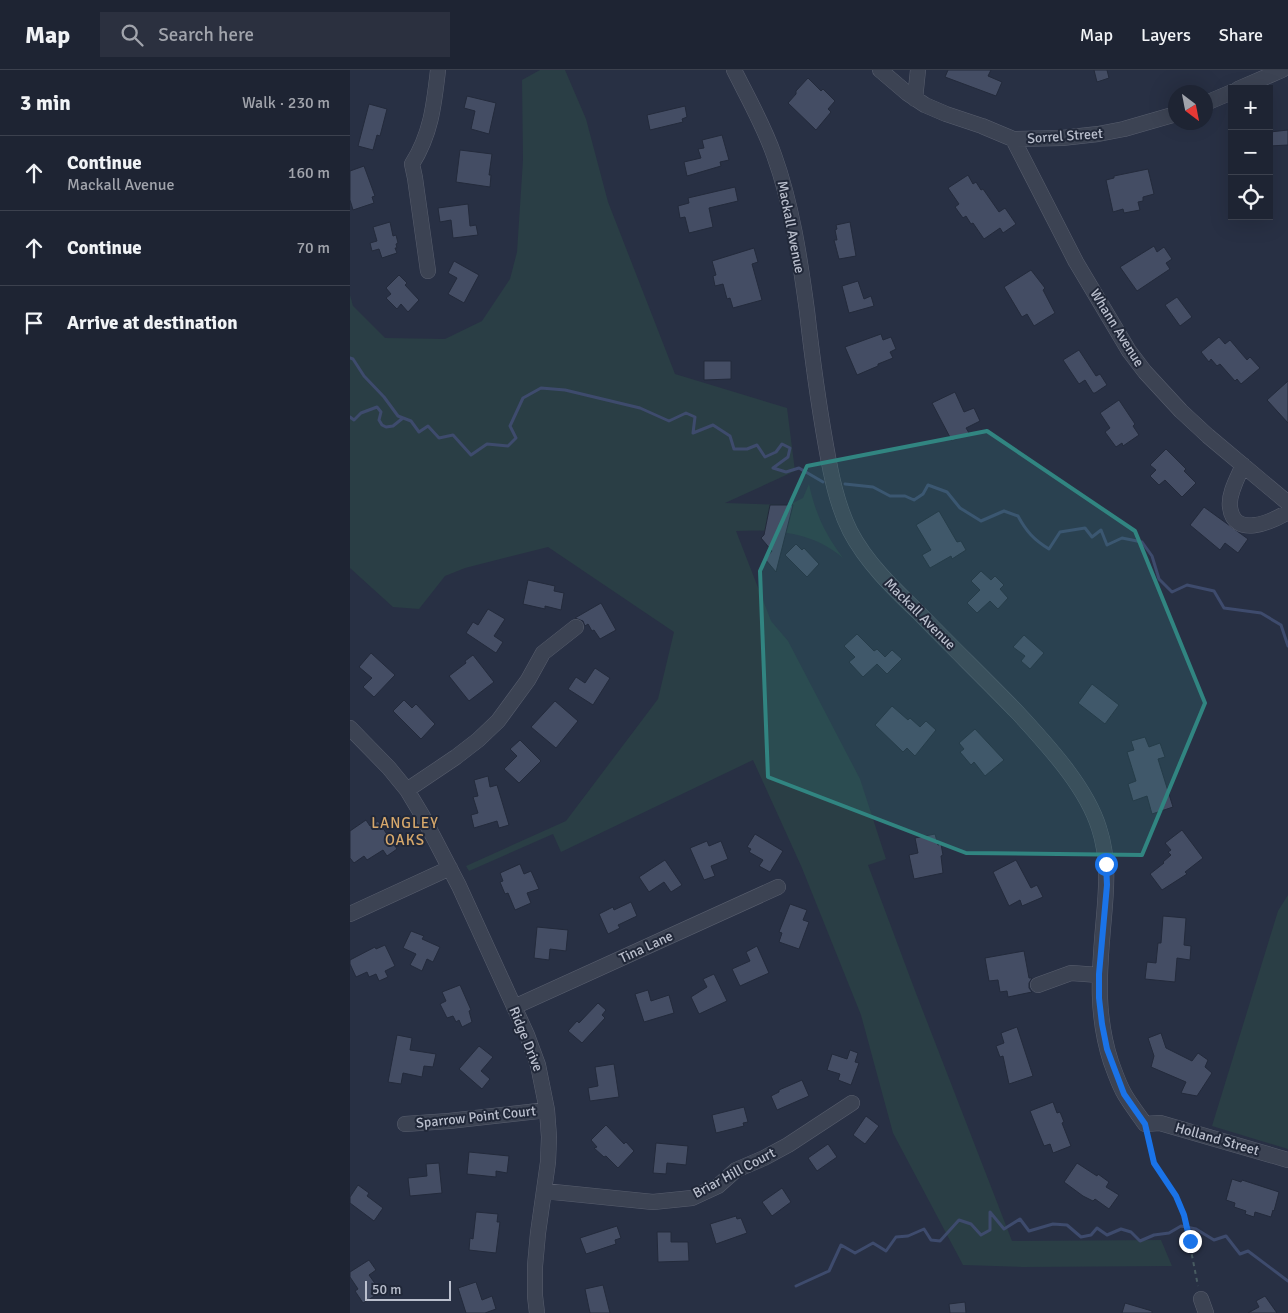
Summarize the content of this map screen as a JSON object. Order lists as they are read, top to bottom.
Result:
{
  "streets": {
    "street": [
      "Sorrel Street",
      "Mackall Avenue",
      "Whann Avenue",
      "Tina Lane",
      "Ridge Drive",
      "Sparrow Point Court",
      "Holland Street",
      "Briar Hill Court"
    ]
  },
  "crossings": [
    ["Sorrel Street", "Whann Avenue"],
    ["Mackall Avenue", "Holland Street"],
    ["Tina Lane", "Ridge Drive"],
    ["Ridge Drive", "Sparrow Point Court"],
    ["Ridge Drive", "Briar Hill Court"]
  ],
  "districts": ["LANGLEY OAKS"],
  "scale_bar": "50 m",
  "north": "bottom right",
  "page": {
    "header": "Map",
    "search": "Search here",
    "nav": ["Map", "Layers", "Share"],
    "heading": ["3 min", "Walk · 230 m"],
    "map_buttons": ["+", "−"],
    "list": [
      ["Continue", "Mackall Avenue", "160 m"],
      ["Continue", "70 m"],
      "Arrive at destination"
    ],
    "scale": "50 m"
  }
}
